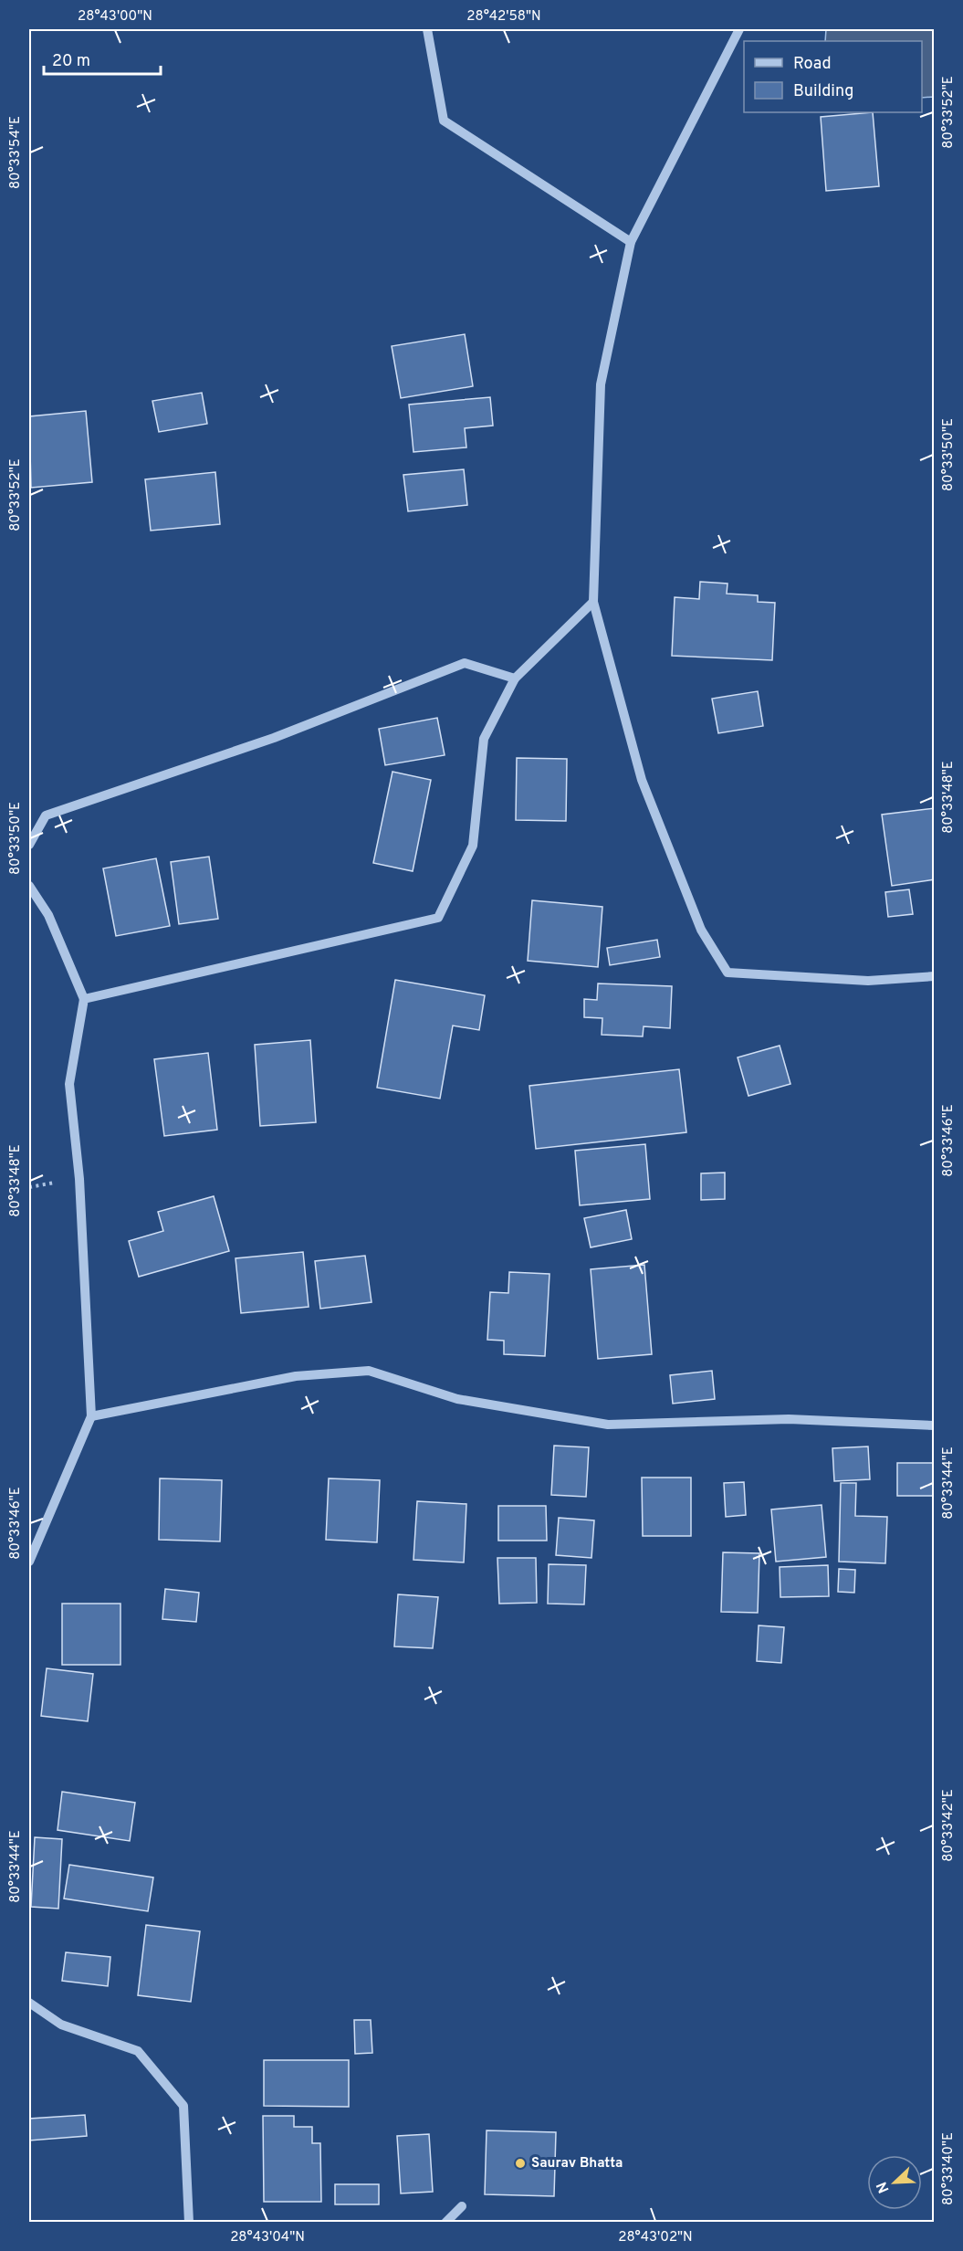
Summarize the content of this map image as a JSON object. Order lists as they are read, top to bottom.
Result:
{
  "places": ["Saurav Bhatta"],
  "legend": ["Road", "Building"],
  "scale_bar": "20 m",
  "north": "bottom left",
  "coordinates": [
    "28°43'00\"N",
    "28°42'58\"N",
    "80°33'52\"E",
    "80°33'54\"E",
    "80°33'50\"E",
    "80°33'48\"E",
    "80°33'46\"E",
    "80°33'44\"E",
    "80°33'42\"E",
    "80°33'40\"E",
    "28°43'04\"N",
    "28°43'02\"N"
  ]
}
